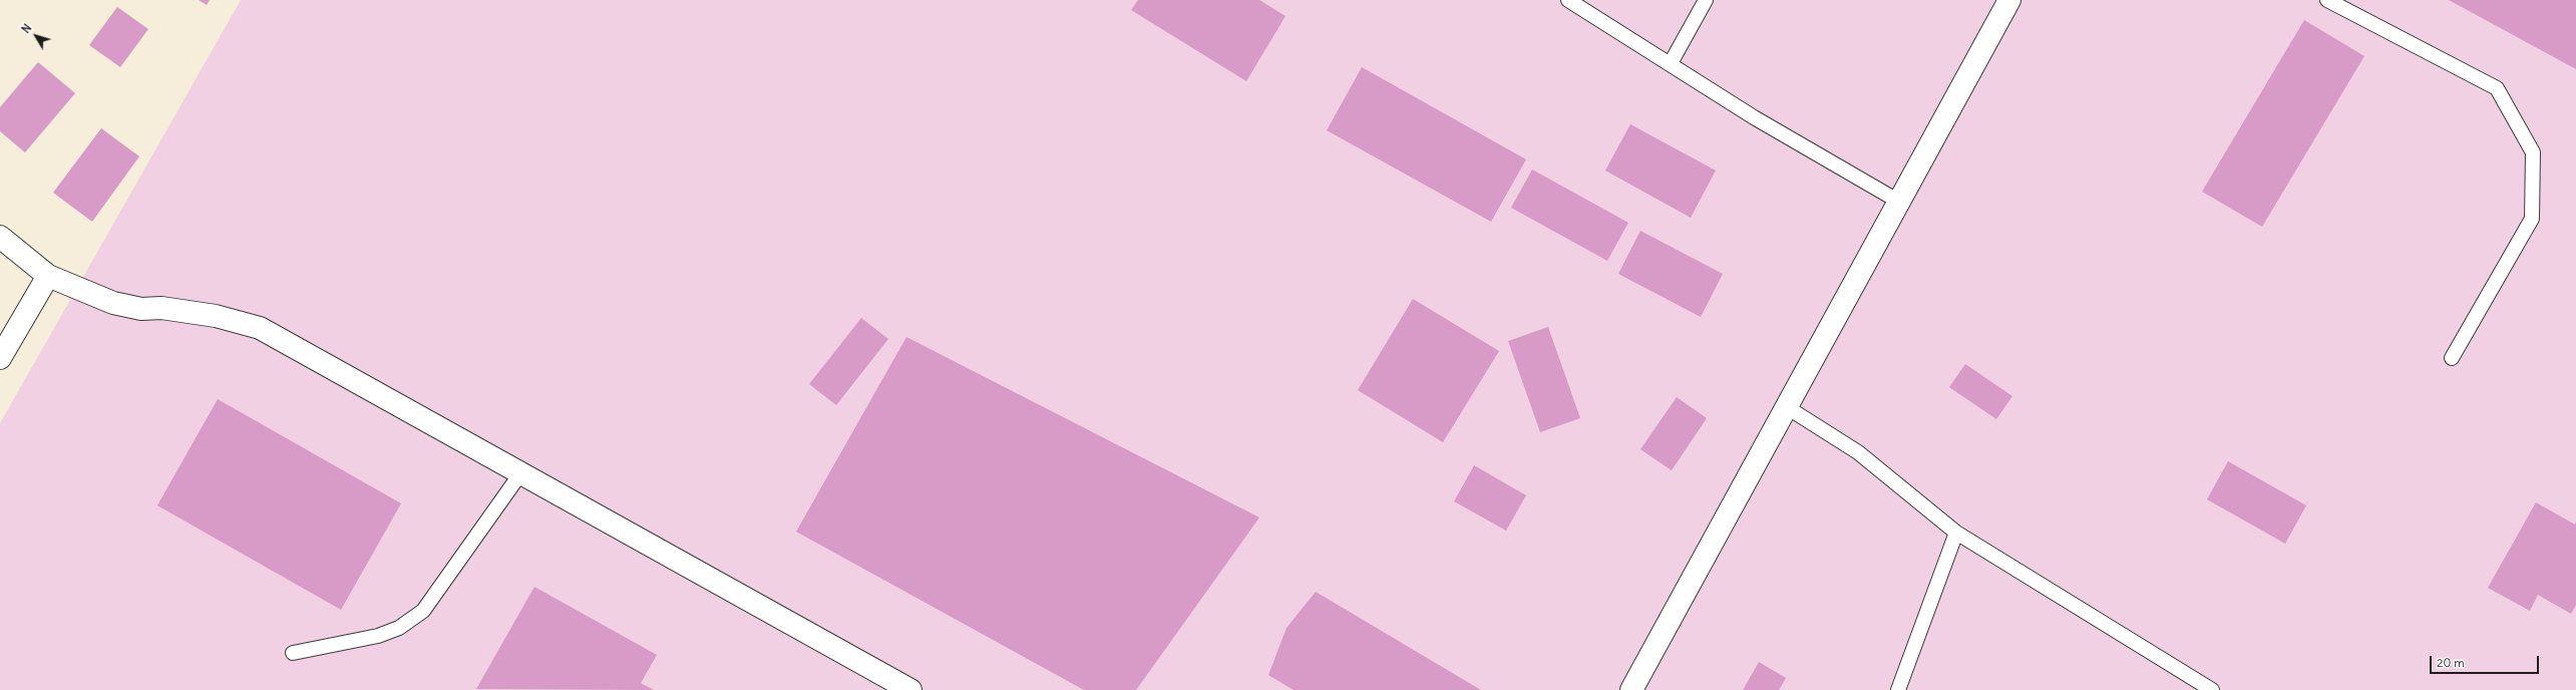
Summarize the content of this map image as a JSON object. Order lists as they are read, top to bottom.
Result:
{
  "scale_bar": "20 m",
  "north": "top left"
}
